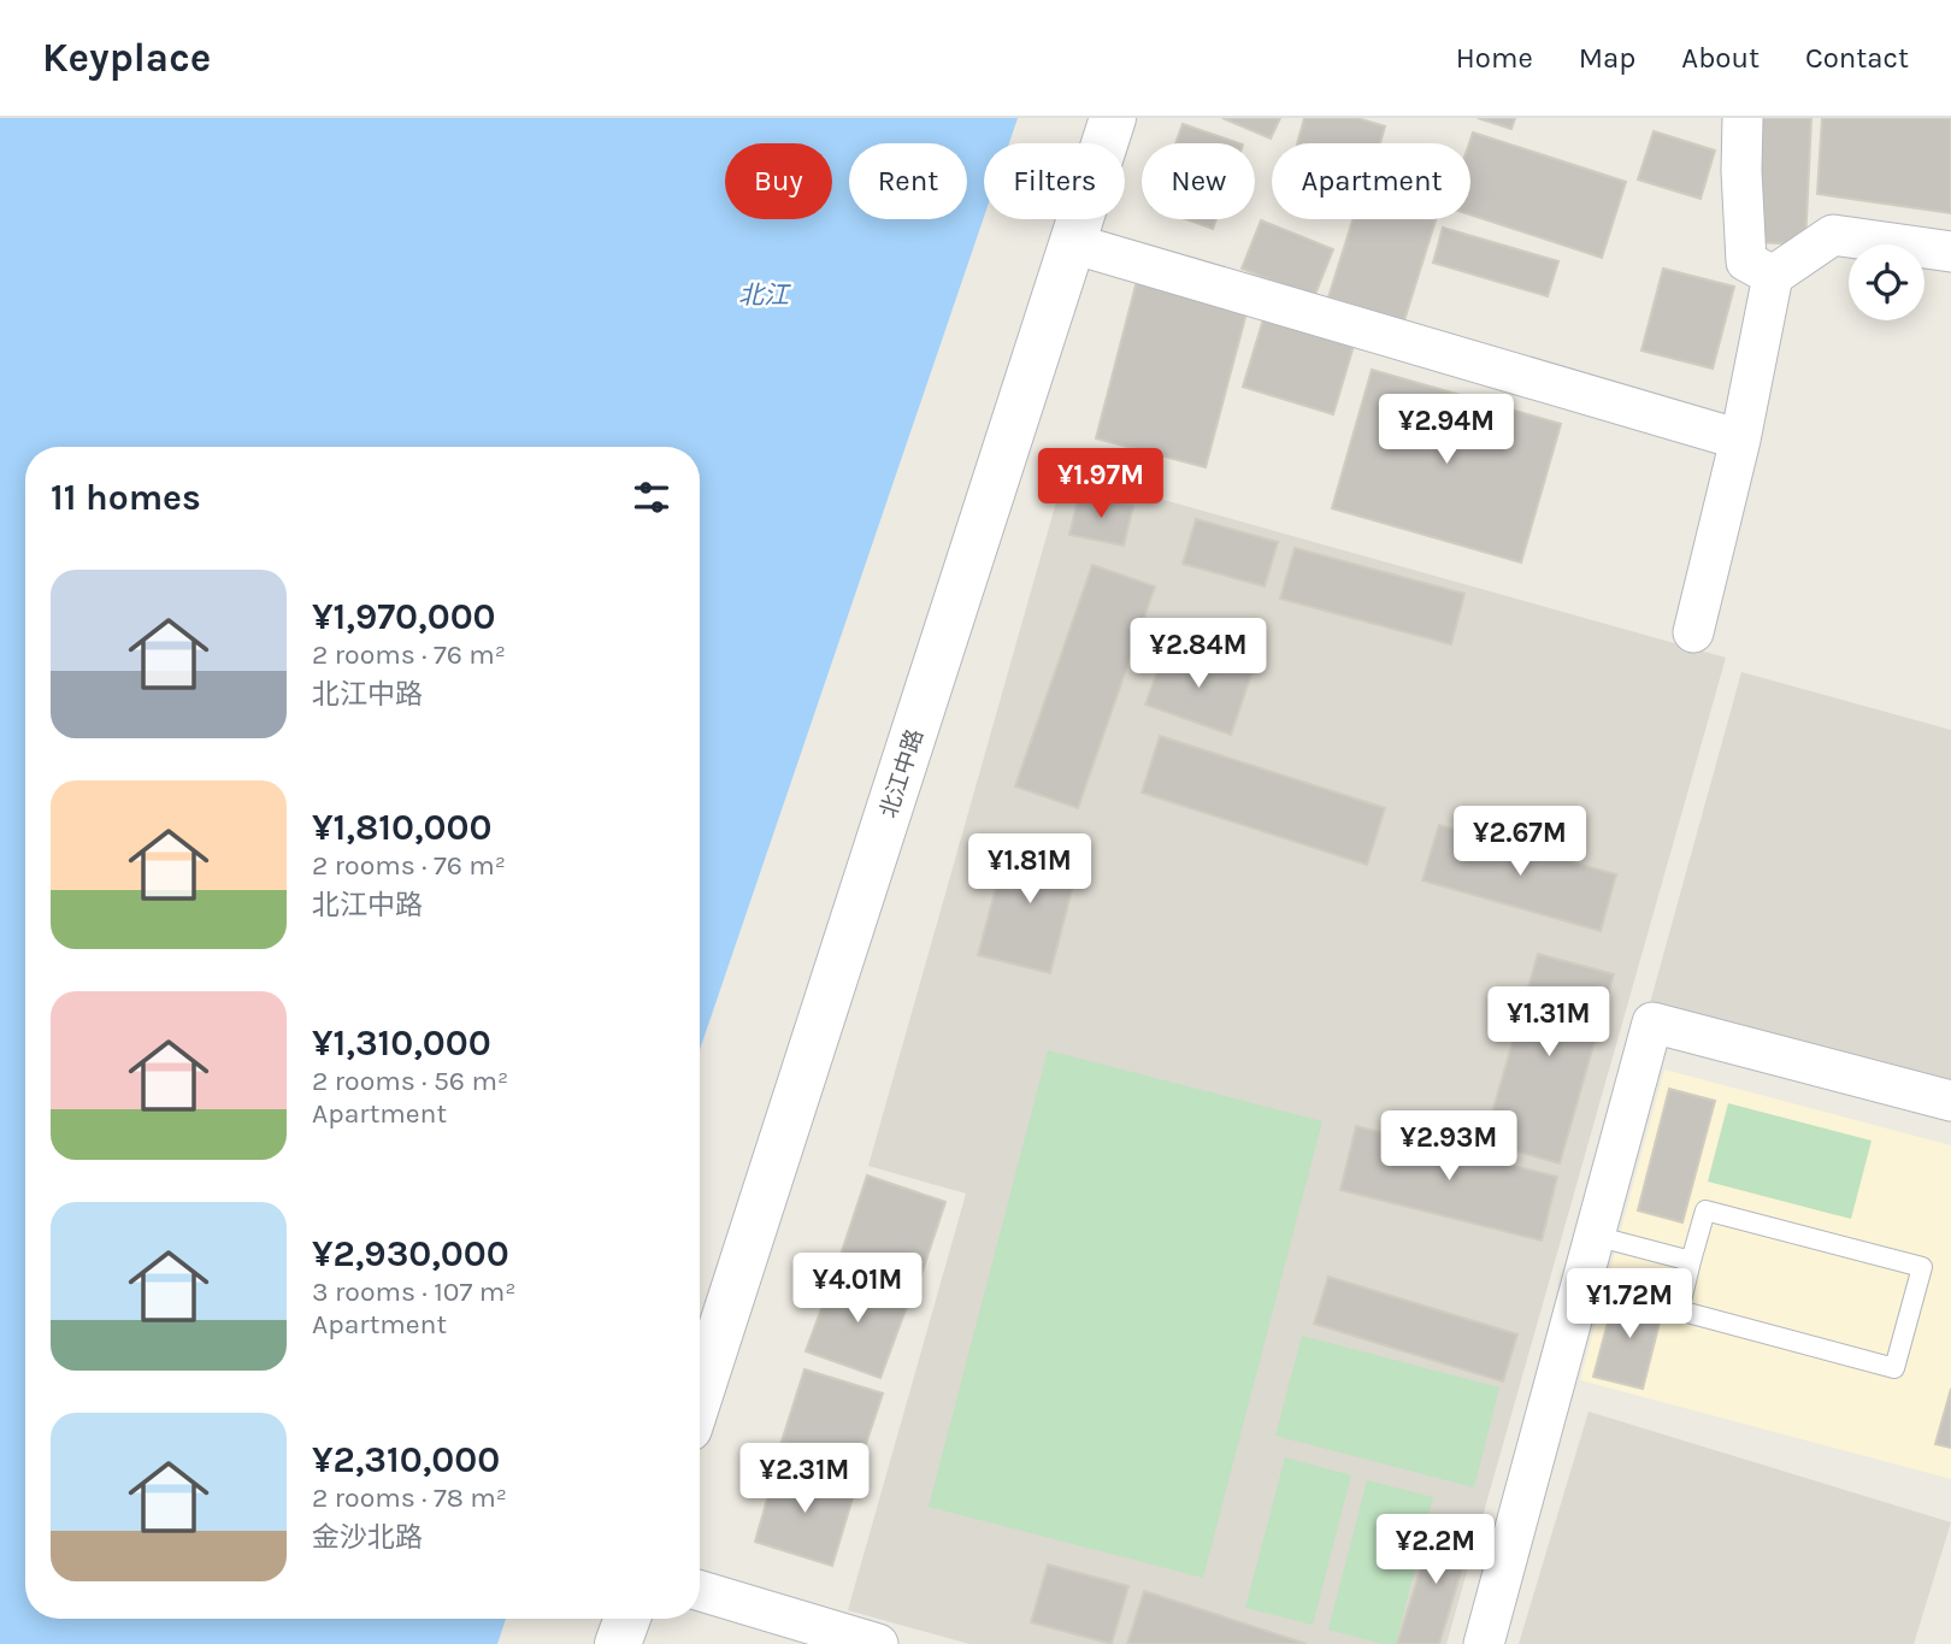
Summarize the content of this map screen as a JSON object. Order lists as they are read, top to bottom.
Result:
{
  "streets": {
    "street": ["北江中路"]
  },
  "water": ["北江"],
  "page": {
    "header": "Keyplace",
    "nav": [
      "Home",
      "Map",
      "About",
      "Contact"
    ],
    "chip": [
      "Buy",
      "Rent",
      "Filters",
      "New",
      "Apartment"
    ],
    "price": [
      "¥2.94M",
      "¥1.97M",
      "¥2.84M",
      "¥2.67M",
      "¥1.81M",
      "¥1.31M",
      "¥2.93M",
      "¥4.01M",
      "¥1.72M",
      "¥2.31M",
      "¥2.2M"
    ],
    "heading": "11 homes",
    "list": [
      {
        "name": "¥1,970,000",
        "note": "2 rooms · 76 m² · 北江中路"
      },
      {
        "name": "¥1,810,000",
        "note": "2 rooms · 76 m² · 北江中路"
      },
      {
        "name": "¥1,310,000",
        "note": "2 rooms · 56 m² · Apartment"
      },
      {
        "name": "¥2,930,000",
        "note": "3 rooms · 107 m² · Apartment"
      },
      {
        "name": "¥2,310,000",
        "note": "2 rooms · 78 m² · 金沙北路"
      }
    ]
  }
}
